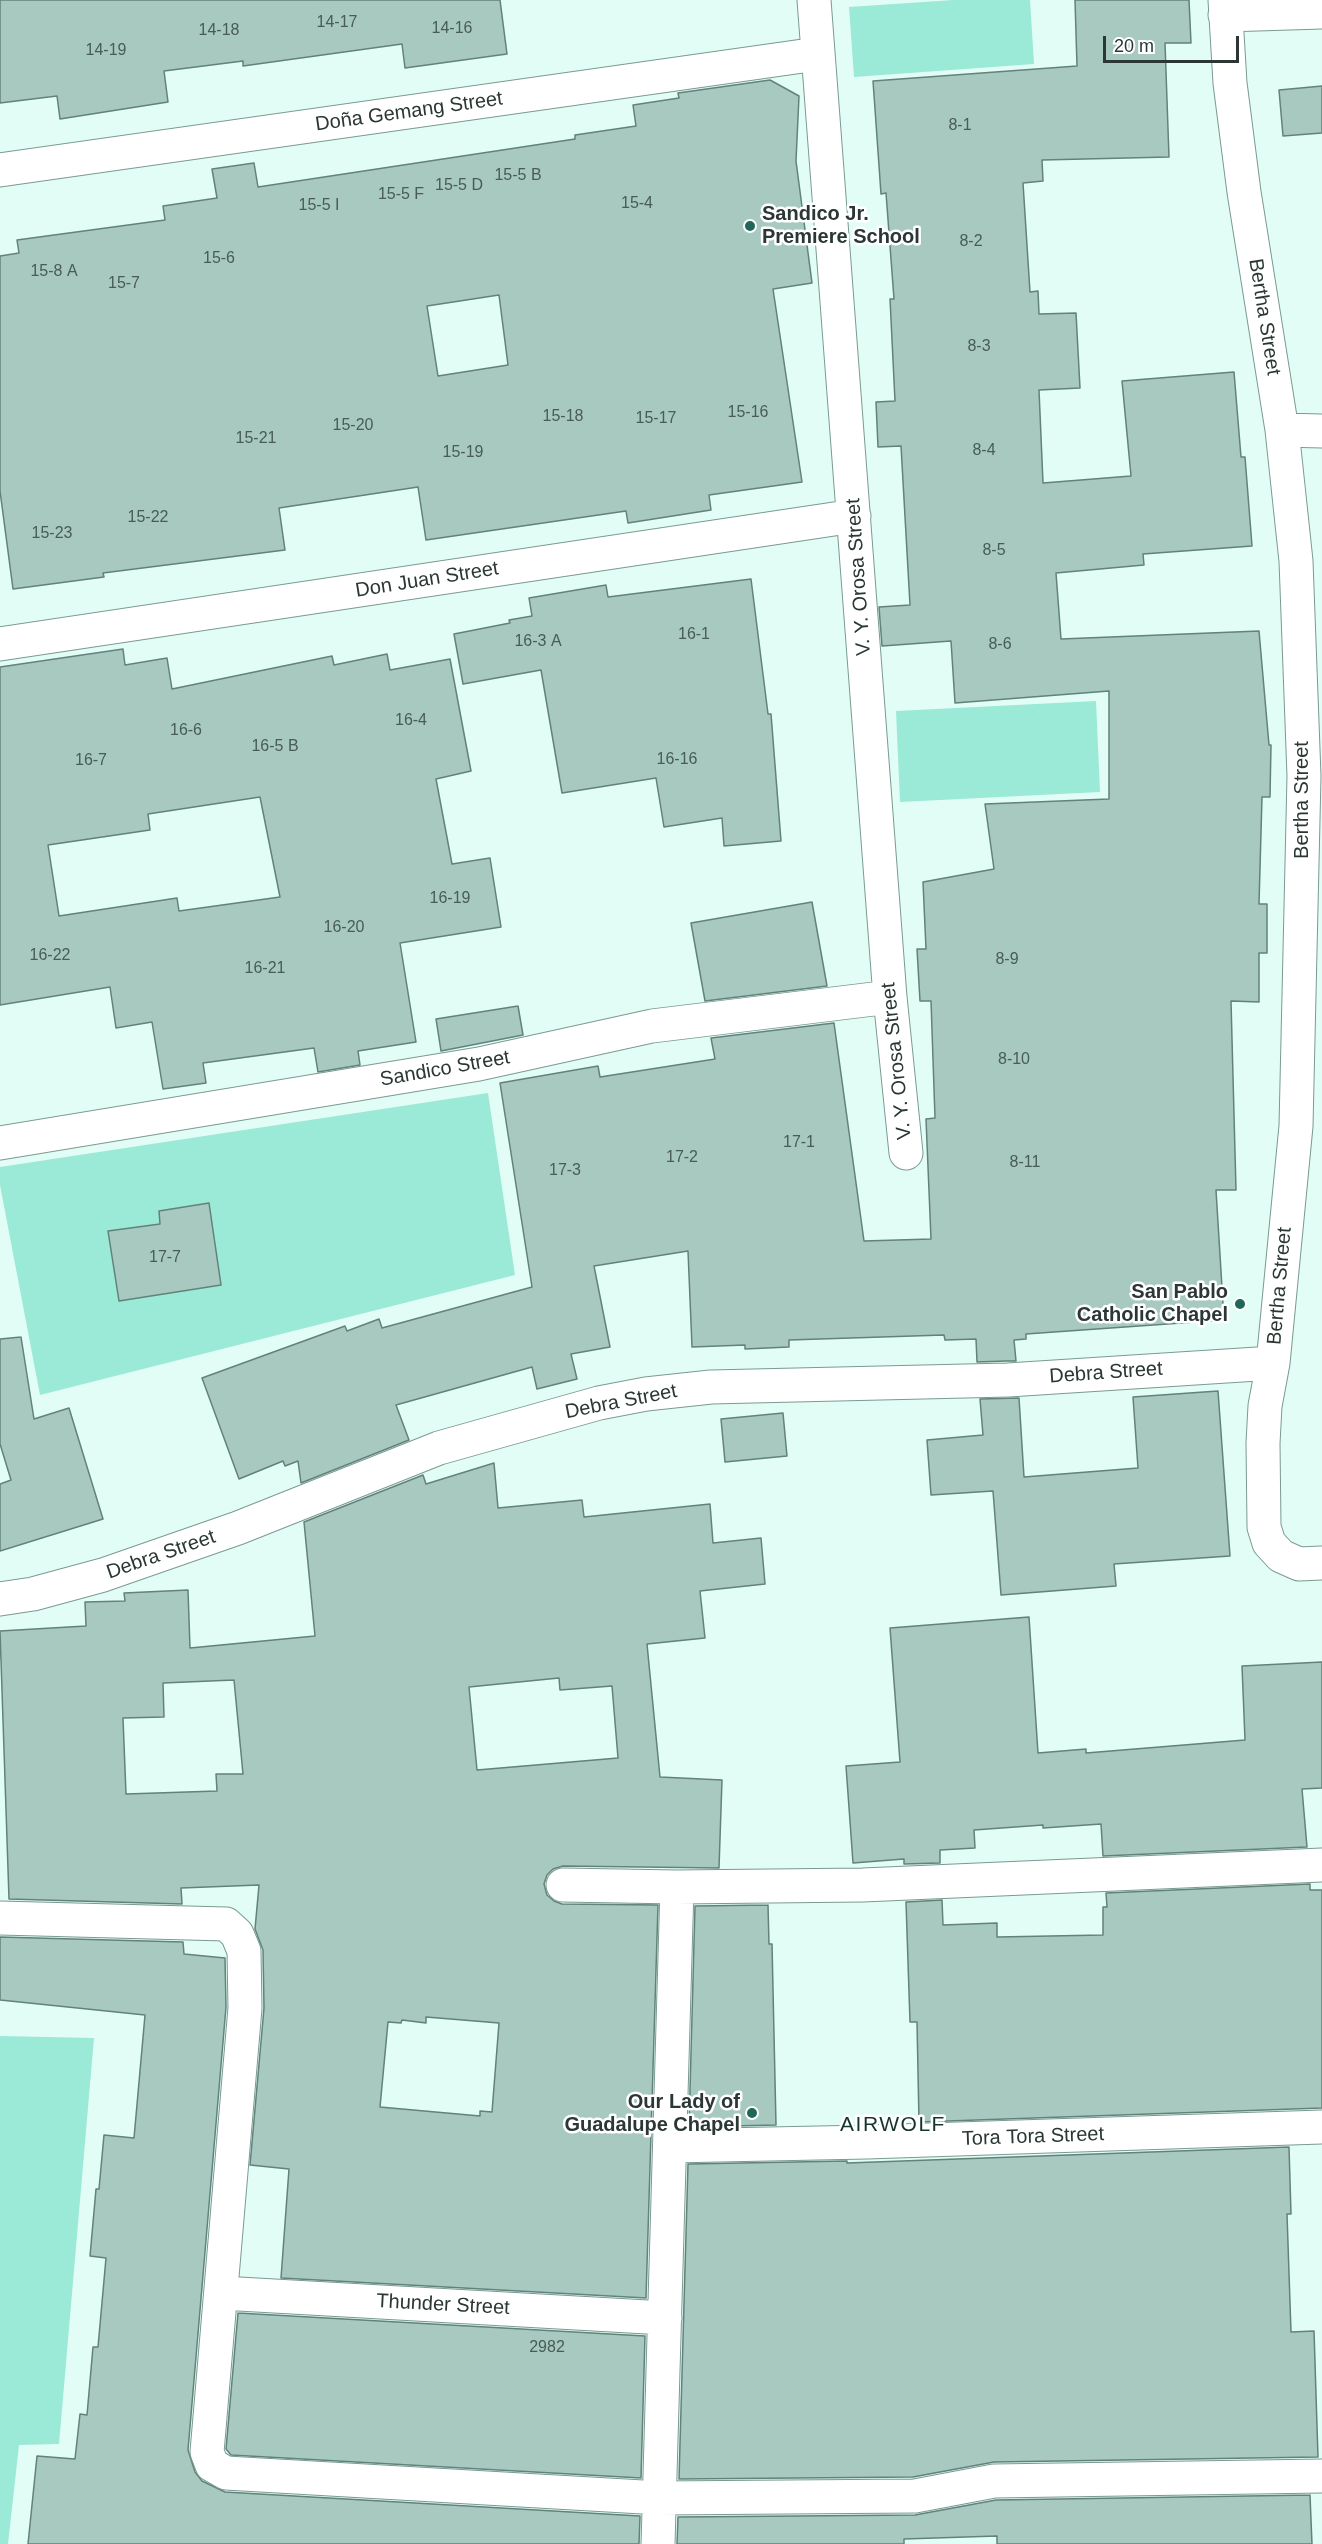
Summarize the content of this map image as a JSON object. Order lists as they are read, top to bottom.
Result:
{
  "streets": {
    "street": [
      "Doña Gemang Street",
      "Bertha Street",
      "V. Y. Orosa Street",
      "Don Juan Street",
      "Sandico Street",
      "Debra Street",
      "Tora Tora Street",
      "Thunder Street"
    ]
  },
  "crossings": [
    ["Doña Gemang Street", "V. Y. Orosa Street"],
    ["Bertha Street", "Debra Street"],
    ["V. Y. Orosa Street", "Don Juan Street"],
    ["V. Y. Orosa Street", "Sandico Street"]
  ],
  "districts": ["AIRWOLF"],
  "places": ["Sandico Jr. Premiere School", "San Pablo Catholic Chapel", "Our Lady of Guadalupe Chapel"],
  "house_numbers": [
    "14-17",
    "14-16",
    "14-18",
    "14-19",
    "8-1",
    "15-5 B",
    "15-5 D",
    "15-5 F",
    "15-4",
    "15-5 I",
    "8-2",
    "15-6",
    "15-8 A",
    "15-7",
    "8-3",
    "15-16",
    "15-18",
    "15-17",
    "15-20",
    "15-21",
    "8-4",
    "15-19",
    "15-22",
    "15-23",
    "8-5",
    "16-1",
    "16-3 A",
    "8-6",
    "16-4",
    "16-6",
    "16-5 B",
    "16-16",
    "16-7",
    "16-19",
    "16-20",
    "16-22",
    "8-9",
    "16-21",
    "8-10",
    "17-1",
    "17-2",
    "8-11",
    "17-3",
    "17-7",
    "2982"
  ],
  "scale_bar": "20 m"
}
